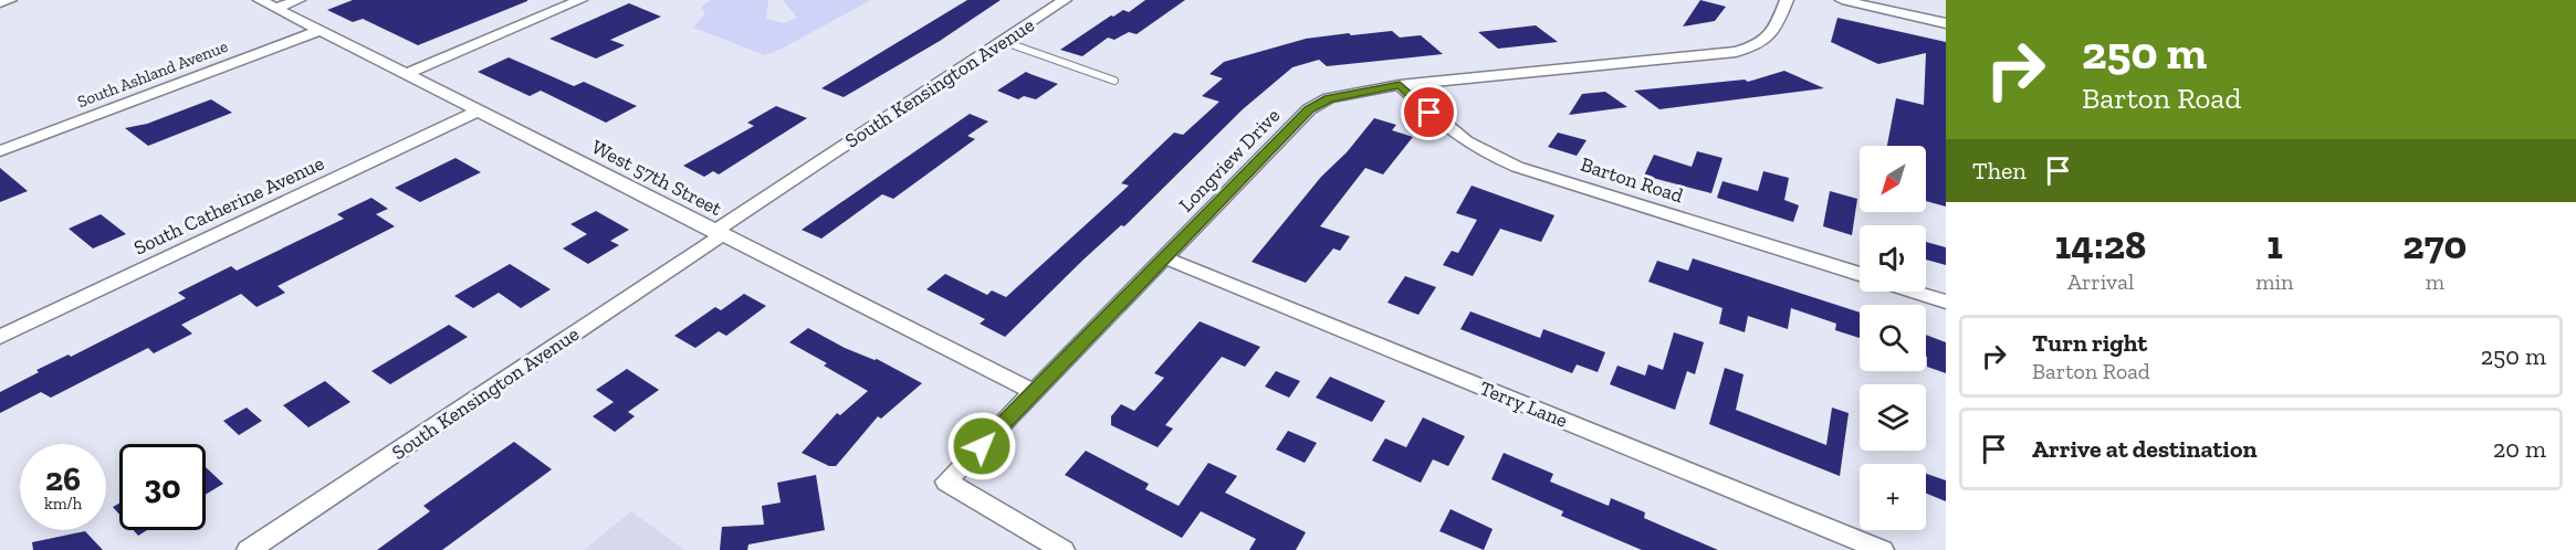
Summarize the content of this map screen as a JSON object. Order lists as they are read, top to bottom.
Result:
{
  "streets": {
    "street": [
      "South Ashland Avenue",
      "South Kensington Avenue",
      "Longview Drive",
      "West 57th Street",
      "Barton Road",
      "South Catherine Avenue",
      "Terry Lane"
    ]
  },
  "crossings": [
    ["South Ashland Avenue", "West 57th Street"],
    ["South Kensington Avenue", "West 57th Street"],
    ["Longview Drive", "West 57th Street"],
    ["Longview Drive", "Barton Road"],
    ["Longview Drive", "Terry Lane"],
    ["West 57th Street", "South Catherine Avenue"]
  ],
  "north": "bottom left",
  "page": {
    "turn": ["250 m", "Barton Road"],
    "then": "Then",
    "map_buttons": "+",
    "eta": [
      "14:28",
      "Arrival",
      "1",
      "min",
      "270",
      "m"
    ],
    "list": [
      {
        "name": "Turn right",
        "note": "Barton Road",
        "value": "250 m"
      },
      {
        "name": "Arrive at destination",
        "value": "20 m"
      }
    ],
    "speed": "26 km/h",
    "limit": "30"
  }
}
